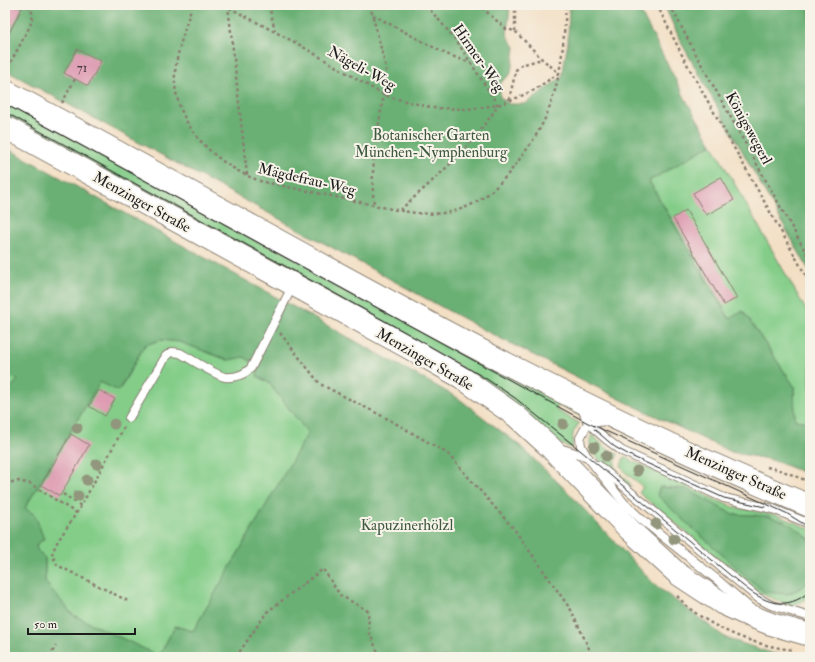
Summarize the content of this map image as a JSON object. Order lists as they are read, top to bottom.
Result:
{
  "streets": {
    "main road": ["Menzinger Straße"],
    "path": [
      "Hirmer-Weg",
      "Nägeli-Weg",
      "Königswegerl",
      "Mägdefrau-Weg"
    ]
  },
  "crossings": [
    ["Hirmer-Weg", "Nägeli-Weg"],
    ["Hirmer-Weg", "Mägdefrau-Weg"],
    ["Nägeli-Weg", "Mägdefrau-Weg"]
  ],
  "parks": ["Botanischer Garten München-Nymphenburg", "Kapuzinerhölzl"],
  "house_numbers": ["71"],
  "scale_bar": "50 m"
}
